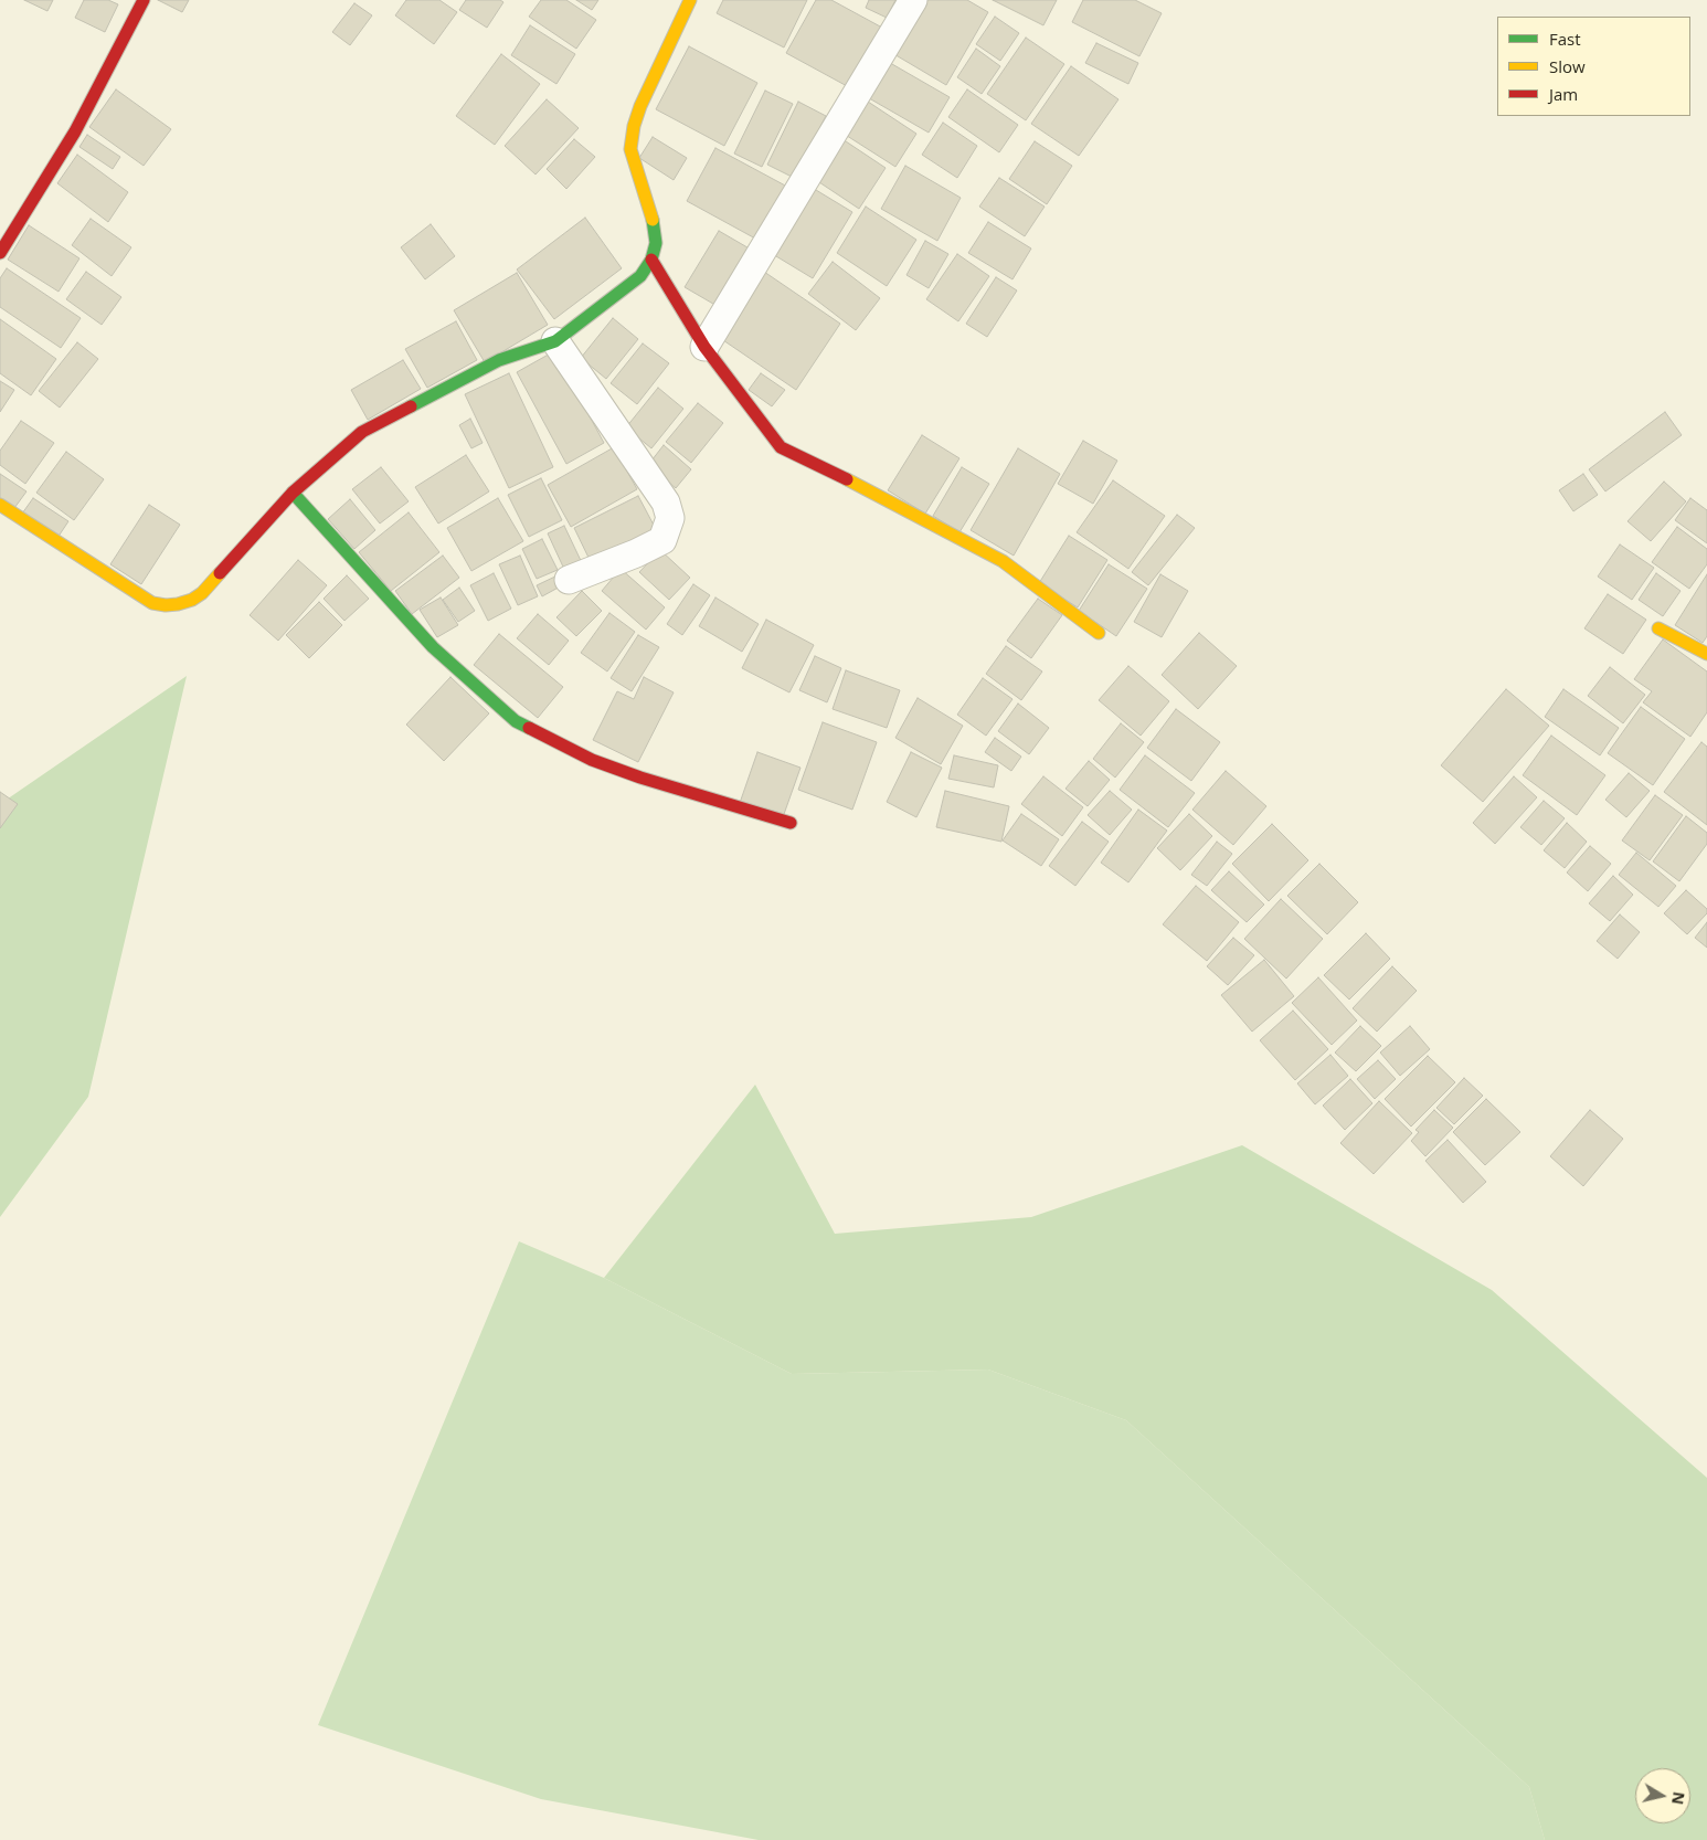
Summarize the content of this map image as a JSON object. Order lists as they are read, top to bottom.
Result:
{
  "legend": ["Fast", "Slow", "Jam"],
  "north": "right"
}
